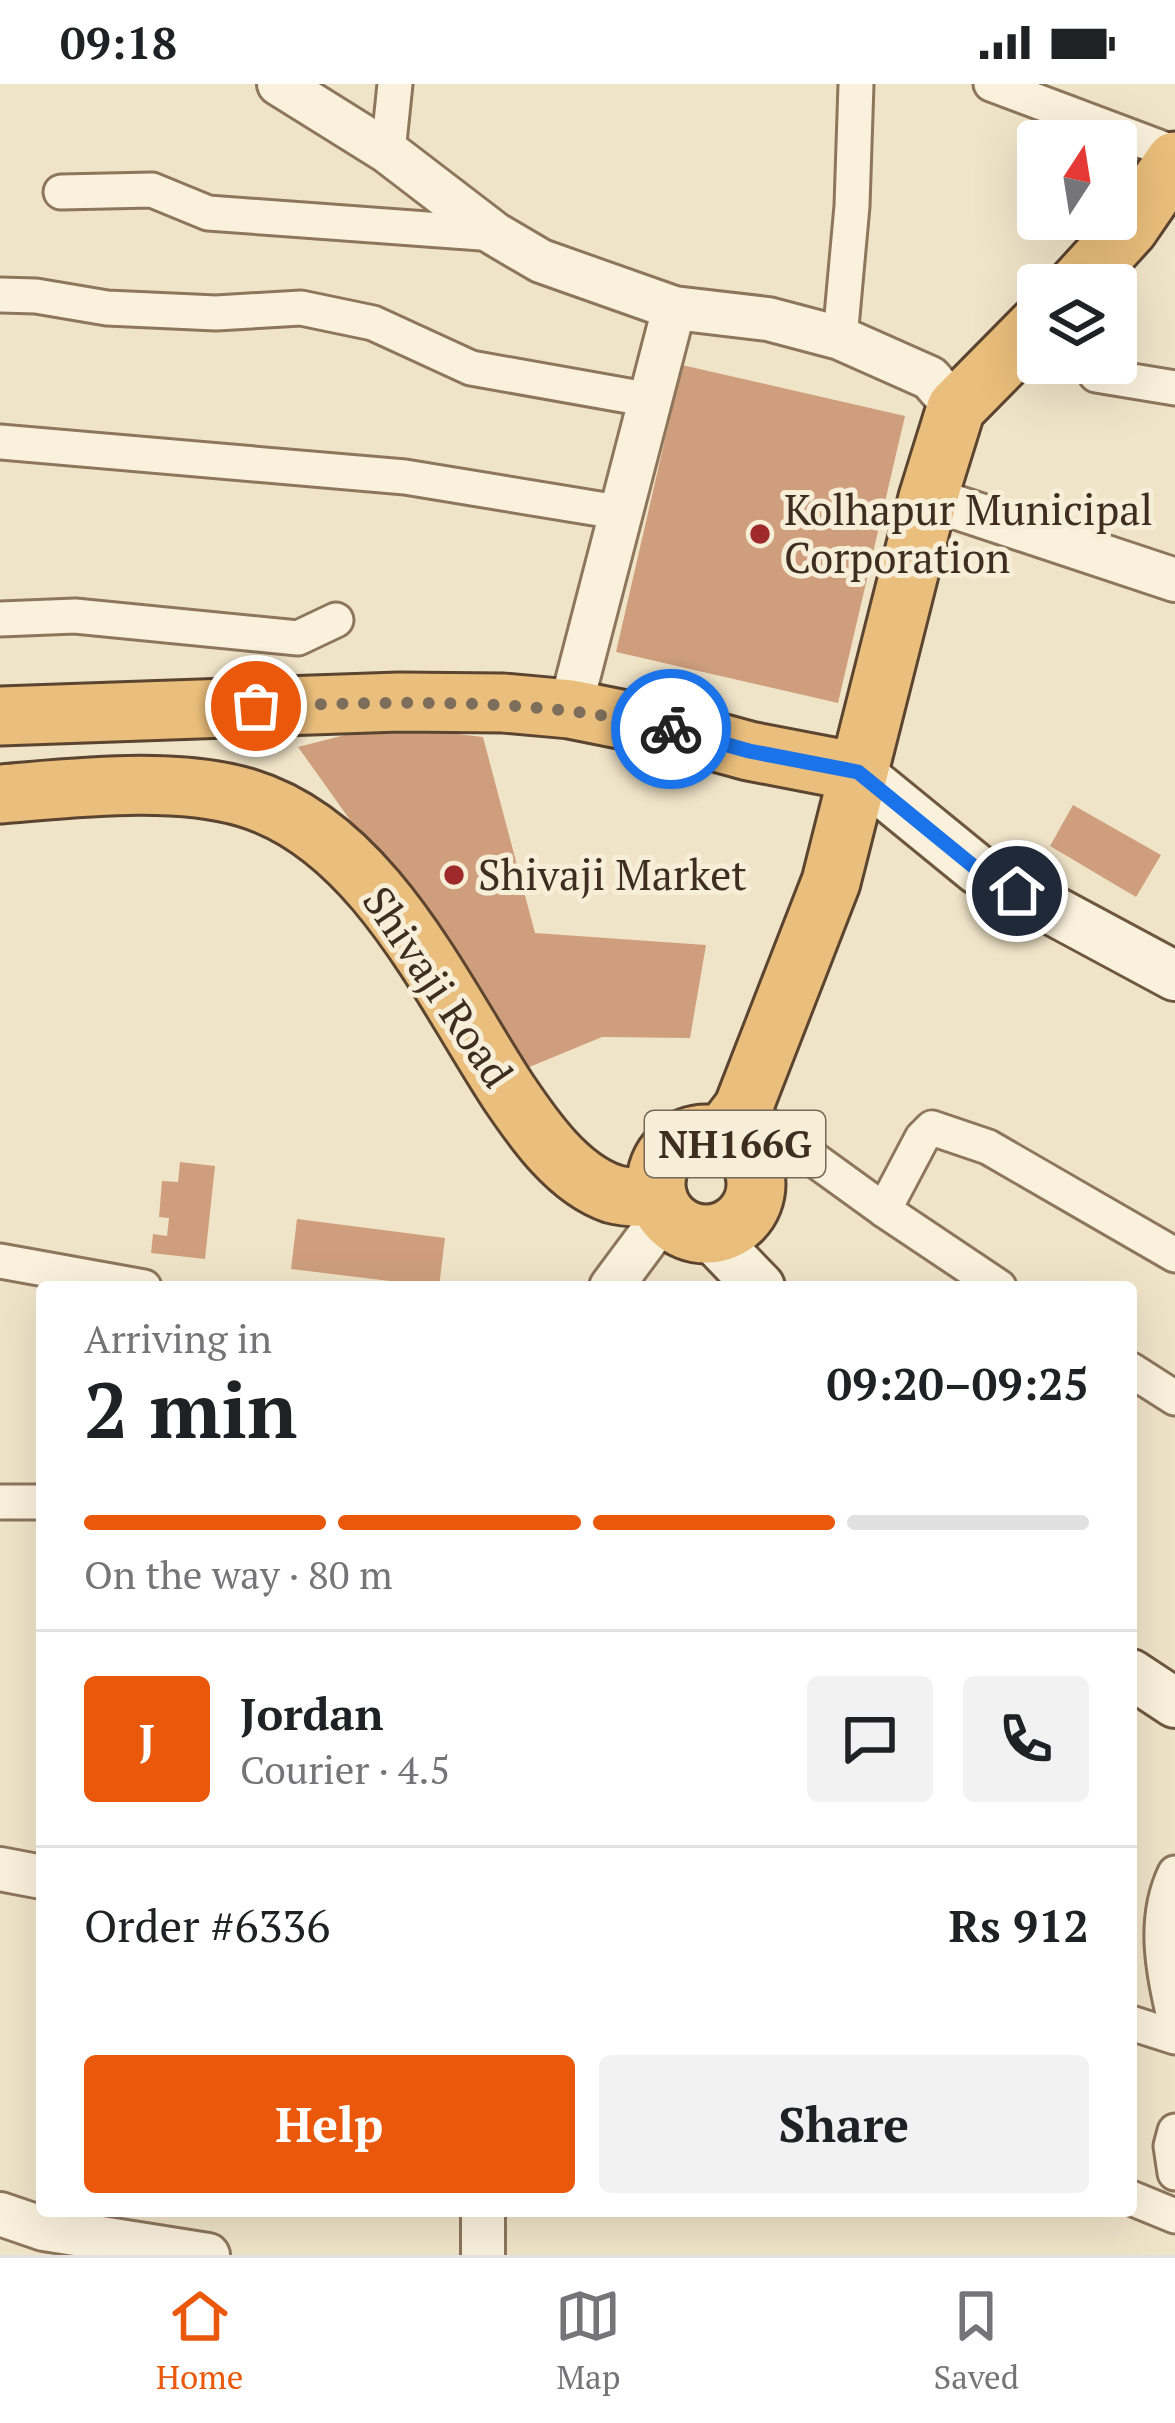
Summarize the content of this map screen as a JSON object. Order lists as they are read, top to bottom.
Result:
{
  "streets": {
    "highway": ["Shivaji Road", "NH166G"]
  },
  "crossings": [
    ["Shivaji Road", "NH166G"]
  ],
  "places": ["Kolhapur Municipal Corporation", "Shivaji Market"],
  "north": "top",
  "page": {
    "status": "09:18",
    "heading": ["2 min", "Arriving in", "09:20–09:25"],
    "panel": [
      "Jordan",
      "Courier · 4.5",
      "Order #6336",
      "Rs 912"
    ],
    "bar": "On the way · 80 m",
    "round": "J",
    "buttons": ["Help", "Share"],
    "tabs": ["Home", "Map", "Saved"]
  }
}
